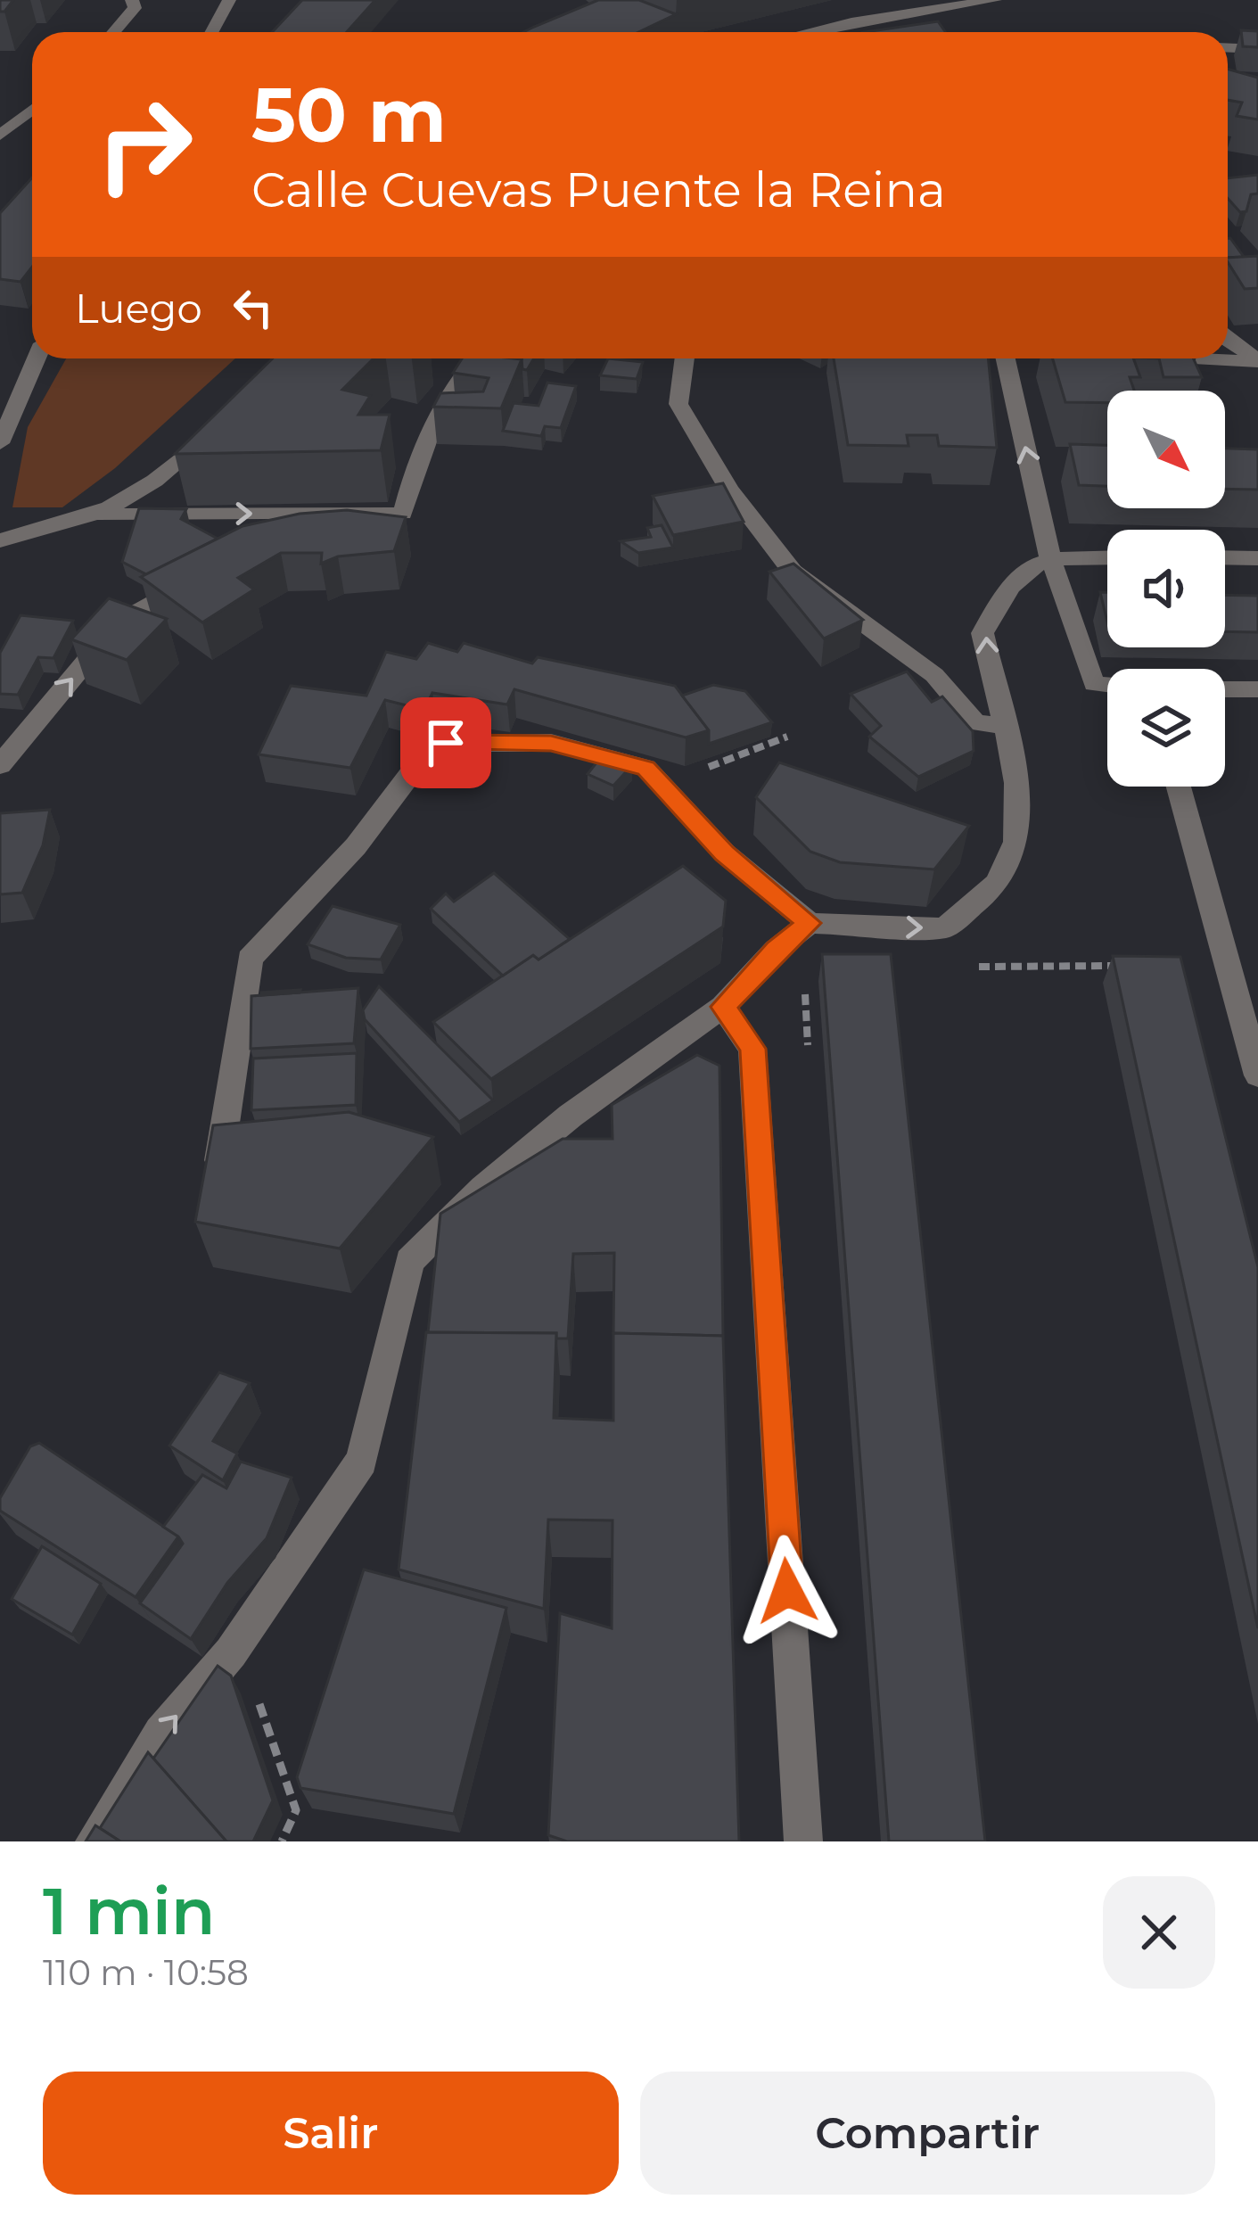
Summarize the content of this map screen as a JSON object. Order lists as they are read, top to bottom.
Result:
{
  "north": "bottom right",
  "page": {
    "turn": ["50 m", "Calle Cuevas Puente la Reina"],
    "then": "Luego",
    "heading": ["1 min", "110 m · 10:58"],
    "buttons": ["Salir", "Compartir"]
  }
}
